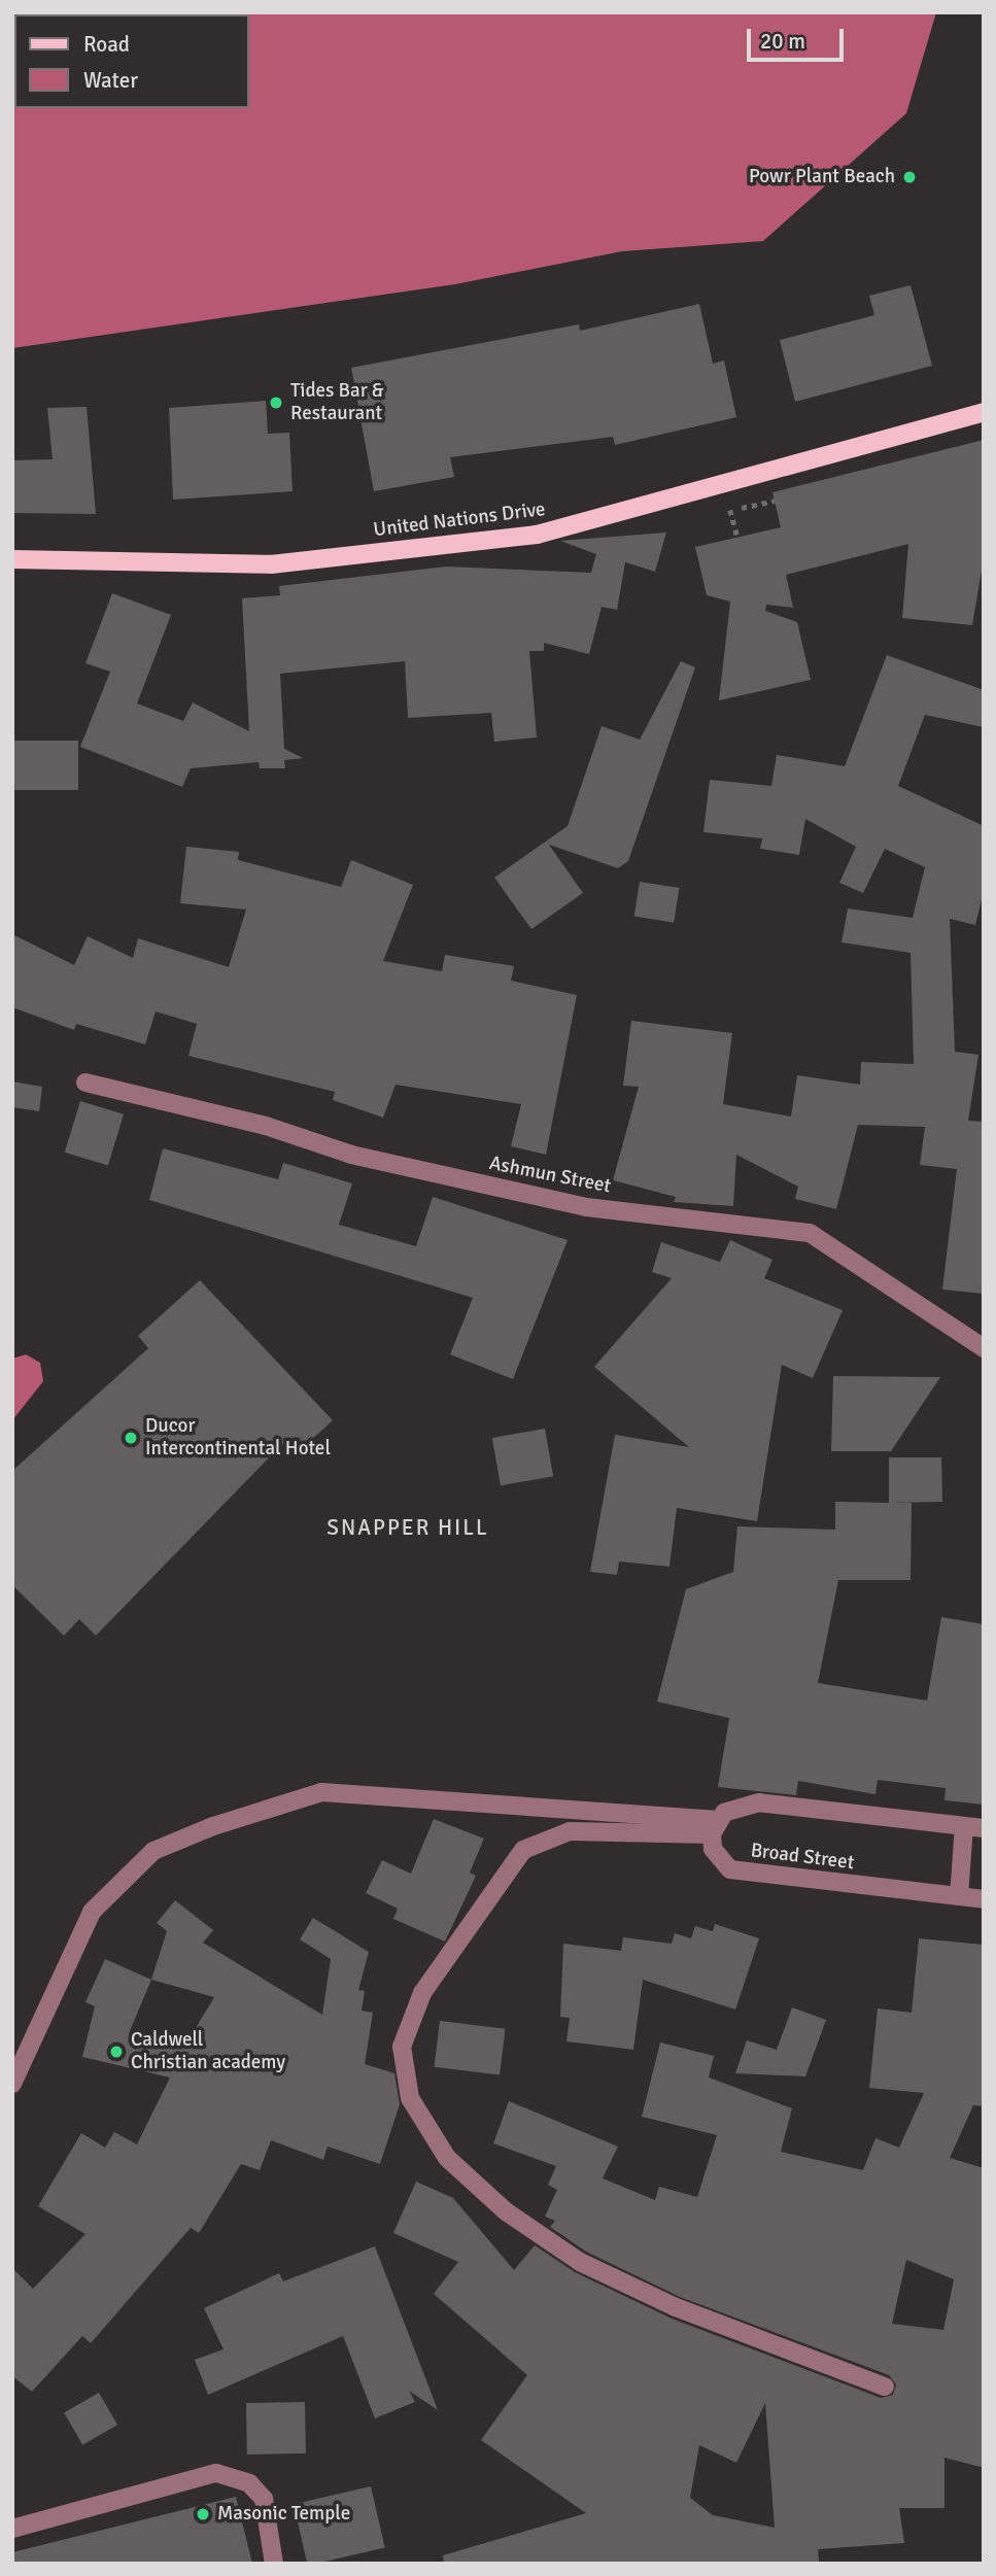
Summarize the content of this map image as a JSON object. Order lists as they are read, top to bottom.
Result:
{
  "streets": {
    "main road": ["United Nations Drive"],
    "street": ["Ashmun Street", "Broad Street"]
  },
  "districts": ["SNAPPER HILL"],
  "places": [
    "Powr Plant Beach",
    "Tides Bar & Restaurant",
    "Ducor Intercontinental Hotel",
    "Caldwell Christian academy",
    "Masonic Temple"
  ],
  "legend": ["Road", "Water"],
  "scale_bar": "20 m"
}
